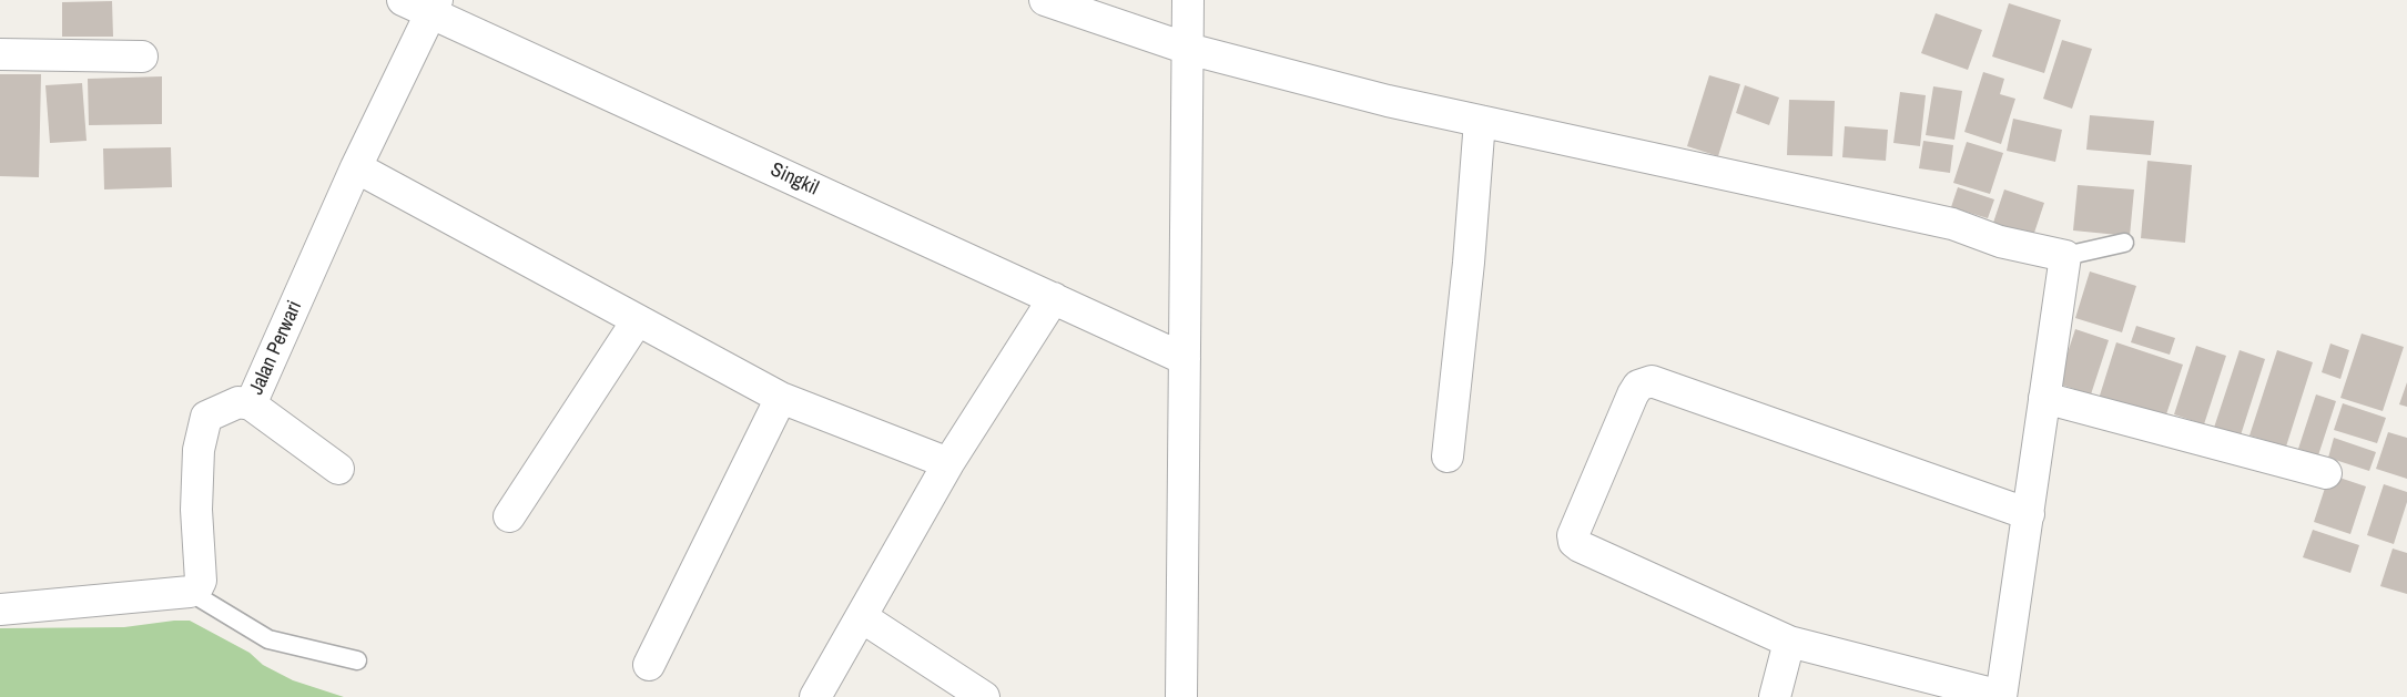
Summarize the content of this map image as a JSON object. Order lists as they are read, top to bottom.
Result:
{
  "streets": {
    "street": ["Singkil", "Jalan Perwari"]
  },
  "crossings": [
    ["Singkil", "Jalan Perwari"]
  ]
}
